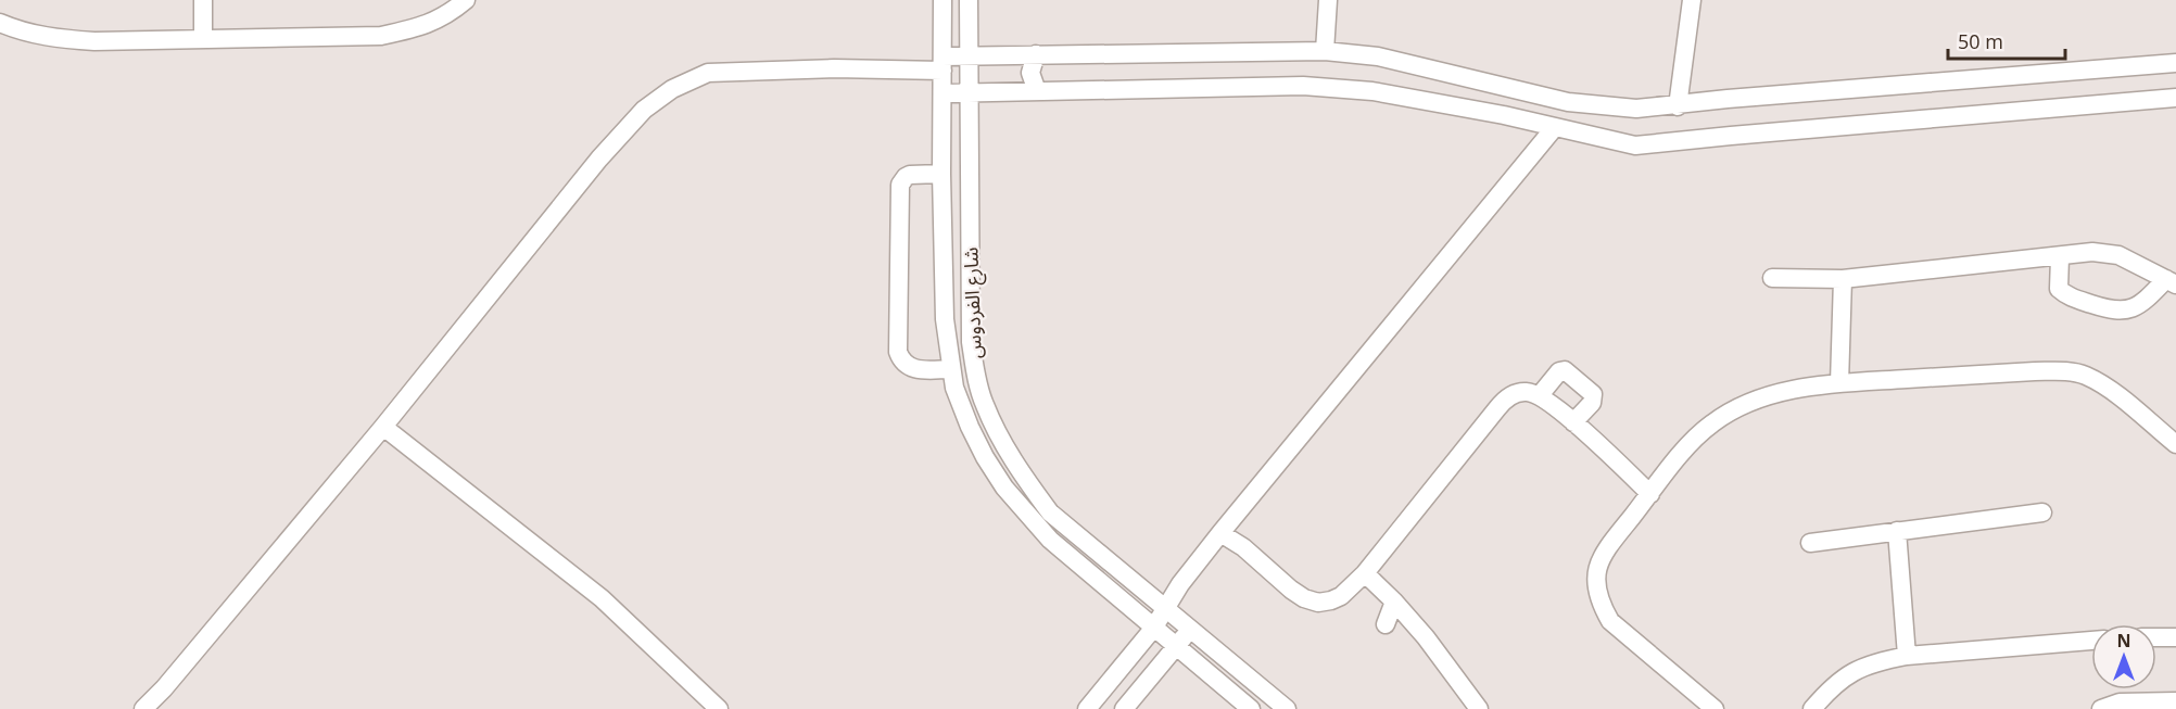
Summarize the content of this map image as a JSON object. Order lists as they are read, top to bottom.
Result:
{
  "streets": {
    "street": ["شارع الفردوس"]
  },
  "scale_bar": "50 m",
  "north": "top"
}
